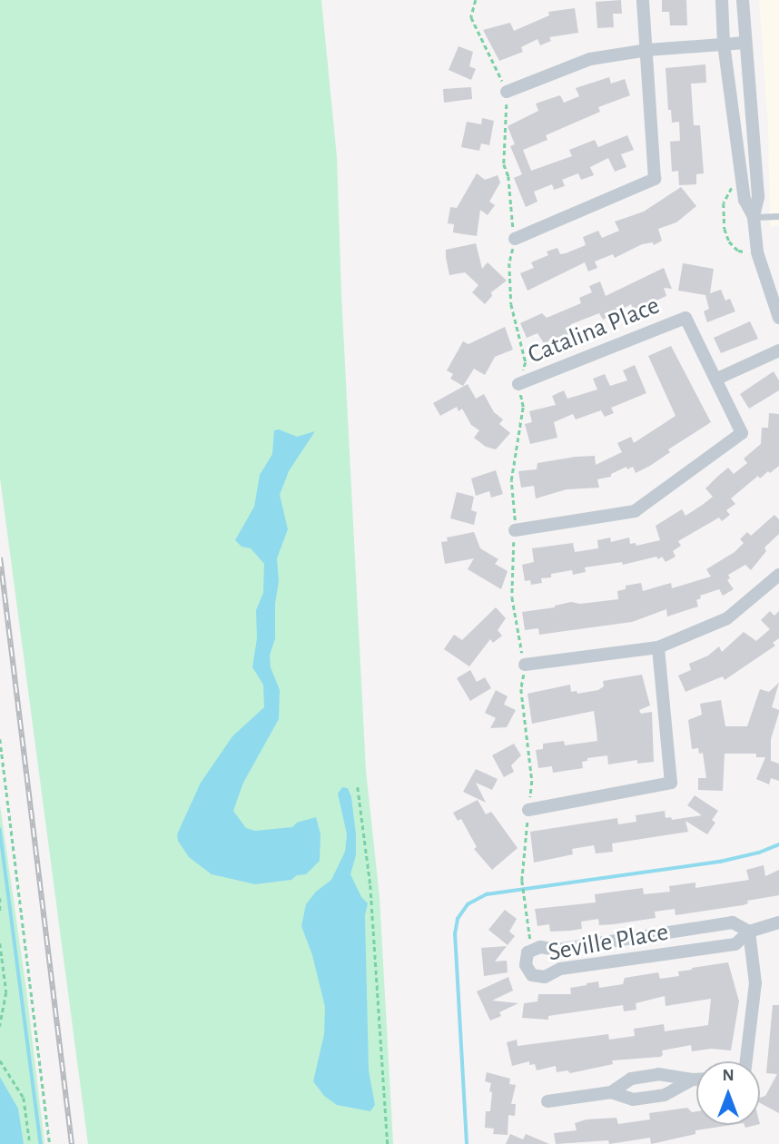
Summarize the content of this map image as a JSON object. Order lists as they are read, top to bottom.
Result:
{
  "streets": {
    "street": ["Catalina Place", "Seville Place"]
  },
  "north": "top"
}
